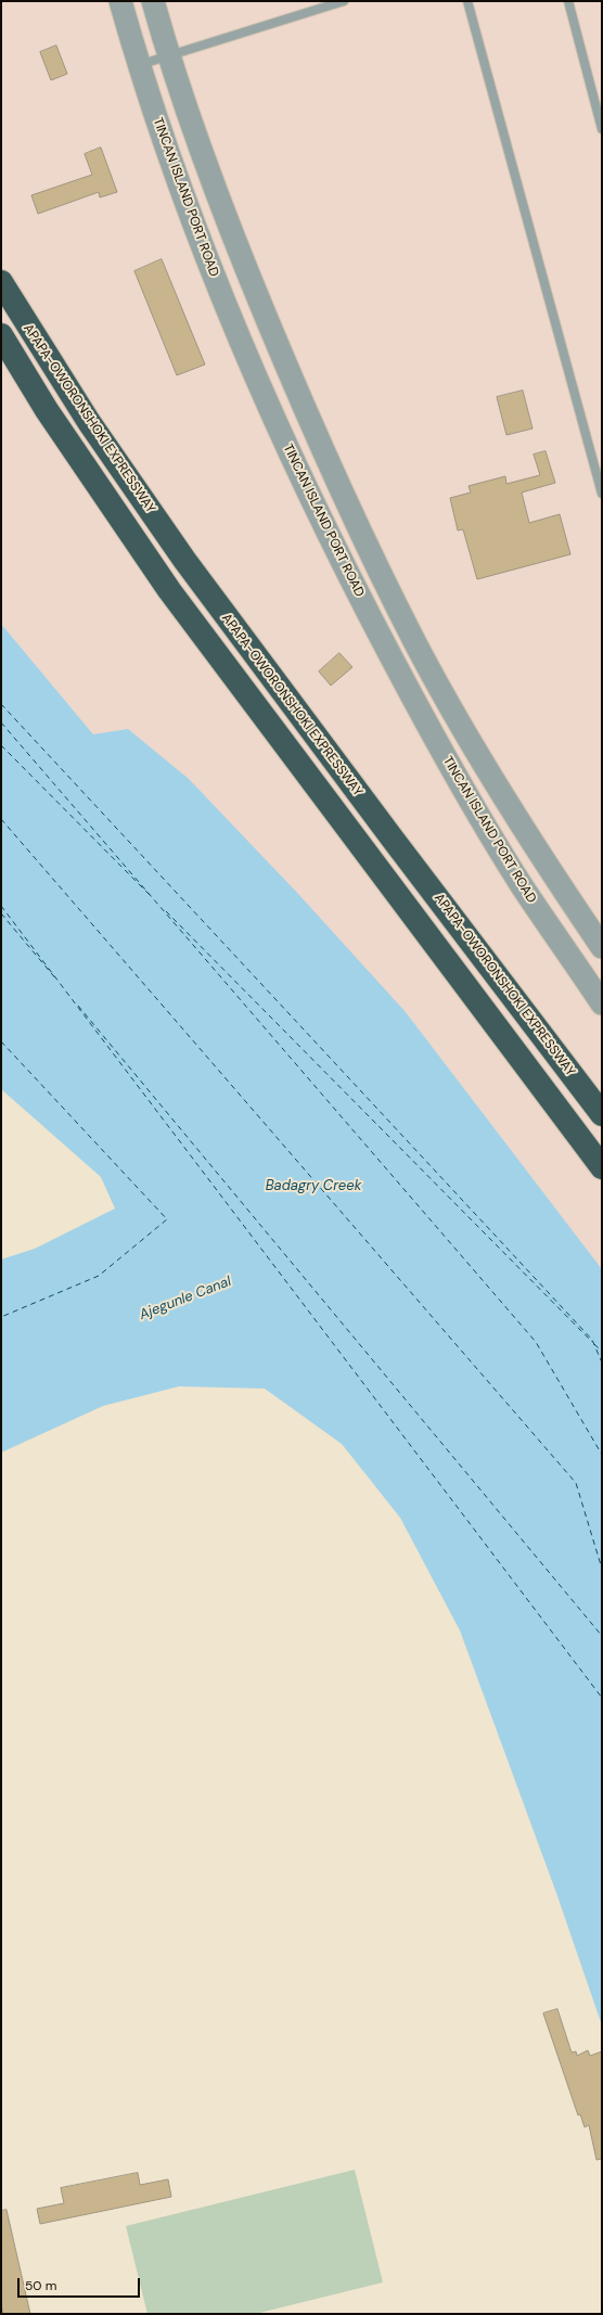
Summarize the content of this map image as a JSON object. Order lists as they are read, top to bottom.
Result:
{
  "streets": {
    "highway": ["APAPA-OWORONSHOKI EXPRESSWAY"],
    "street": ["TINCAN ISLAND PORT ROAD"]
  },
  "water": ["Badagry Creek", "Ajegunle Canal"],
  "scale_bar": "50 m"
}
